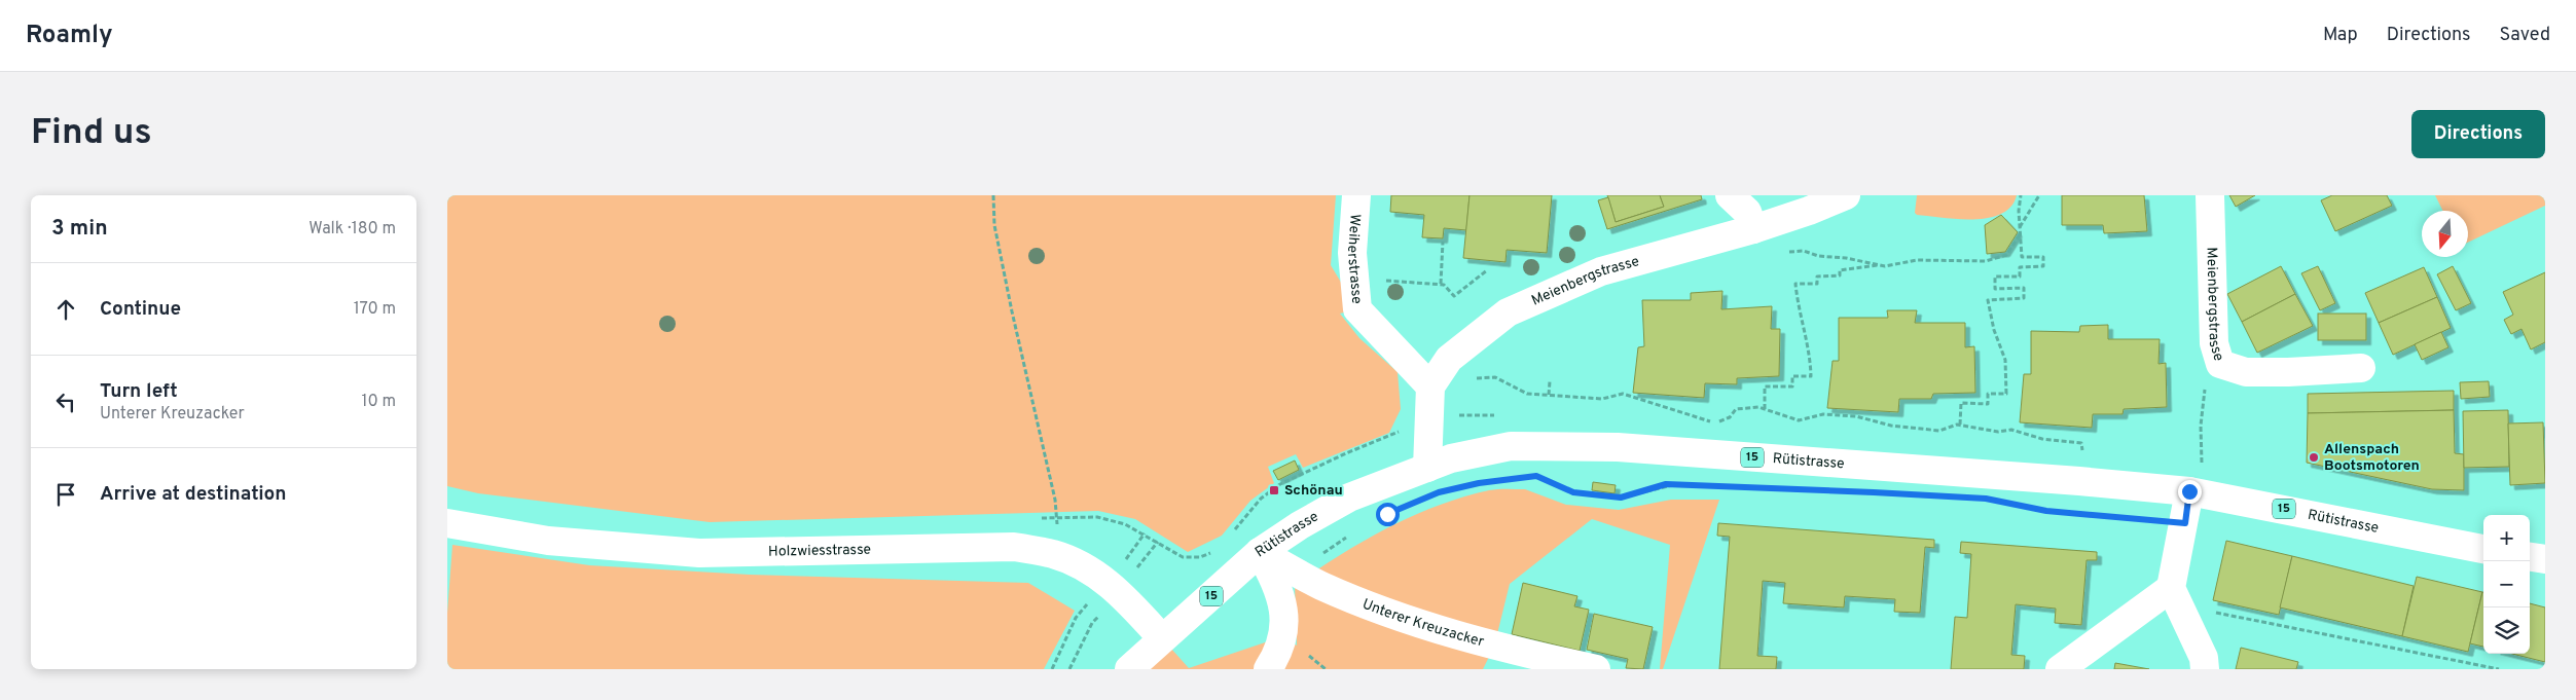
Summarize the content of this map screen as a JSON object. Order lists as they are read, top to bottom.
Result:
{
  "streets": {
    "street": [
      "Weiherstrasse",
      "Meienbergstrasse",
      "15",
      "Rütistrasse",
      "Holzwiesstrasse",
      "Unterer Kreuzacker"
    ]
  },
  "crossings": [
    ["Weiherstrasse", "Meienbergstrasse"],
    ["Rütistrasse", "Holzwiesstrasse"],
    ["Rütistrasse", "Unterer Kreuzacker"]
  ],
  "places": {
    "other": ["Allenspach Bootsmotoren"],
    "transit": ["Schönau"]
  },
  "north": "bottom",
  "page": {
    "header": "Roamly",
    "nav": ["Map", "Directions", "Saved"],
    "buttons": "Directions",
    "title": "Find us",
    "heading": ["3 min", "Walk · 180 m"],
    "list": [
      ["Continue", "170 m"],
      ["Turn left", "Unterer Kreuzacker", "10 m"],
      "Arrive at destination"
    ],
    "map_buttons": ["+", "−"]
  }
}
